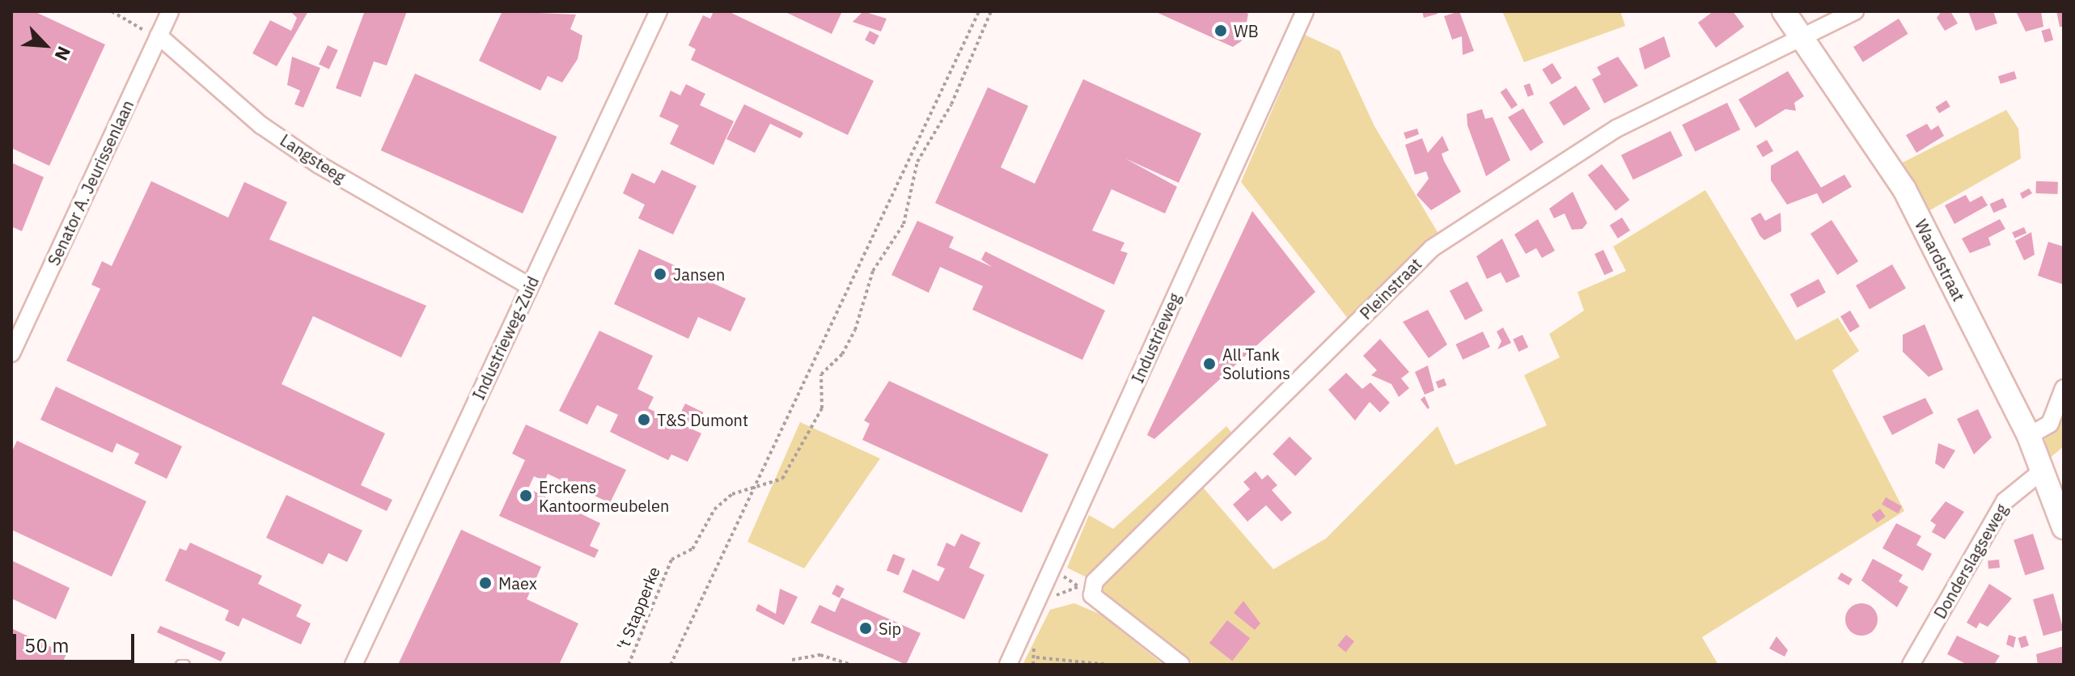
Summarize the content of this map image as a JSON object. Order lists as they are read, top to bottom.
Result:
{
  "streets": {
    "street": [
      "Langsteeg",
      "Senator A. Jeurissenlaan",
      "Waardstraat",
      "Pleinstraat",
      "Industrieweg-Zuid",
      "Industrieweg",
      "Donderslagseweg"
    ],
    "path": ["'t Stapperke"]
  },
  "crossings": [
    ["Langsteeg", "Senator A. Jeurissenlaan"],
    ["Langsteeg", "Industrieweg-Zuid"],
    ["Waardstraat", "Pleinstraat"],
    ["Waardstraat", "Donderslagseweg"]
  ],
  "places": [
    "WB",
    "Jansen",
    "All Tank Solutions",
    "T&S Dumont",
    "Erckens Kantoormeubelen",
    "Maex",
    "Sip"
  ],
  "scale_bar": "50 m",
  "north": "bottom right"
}
